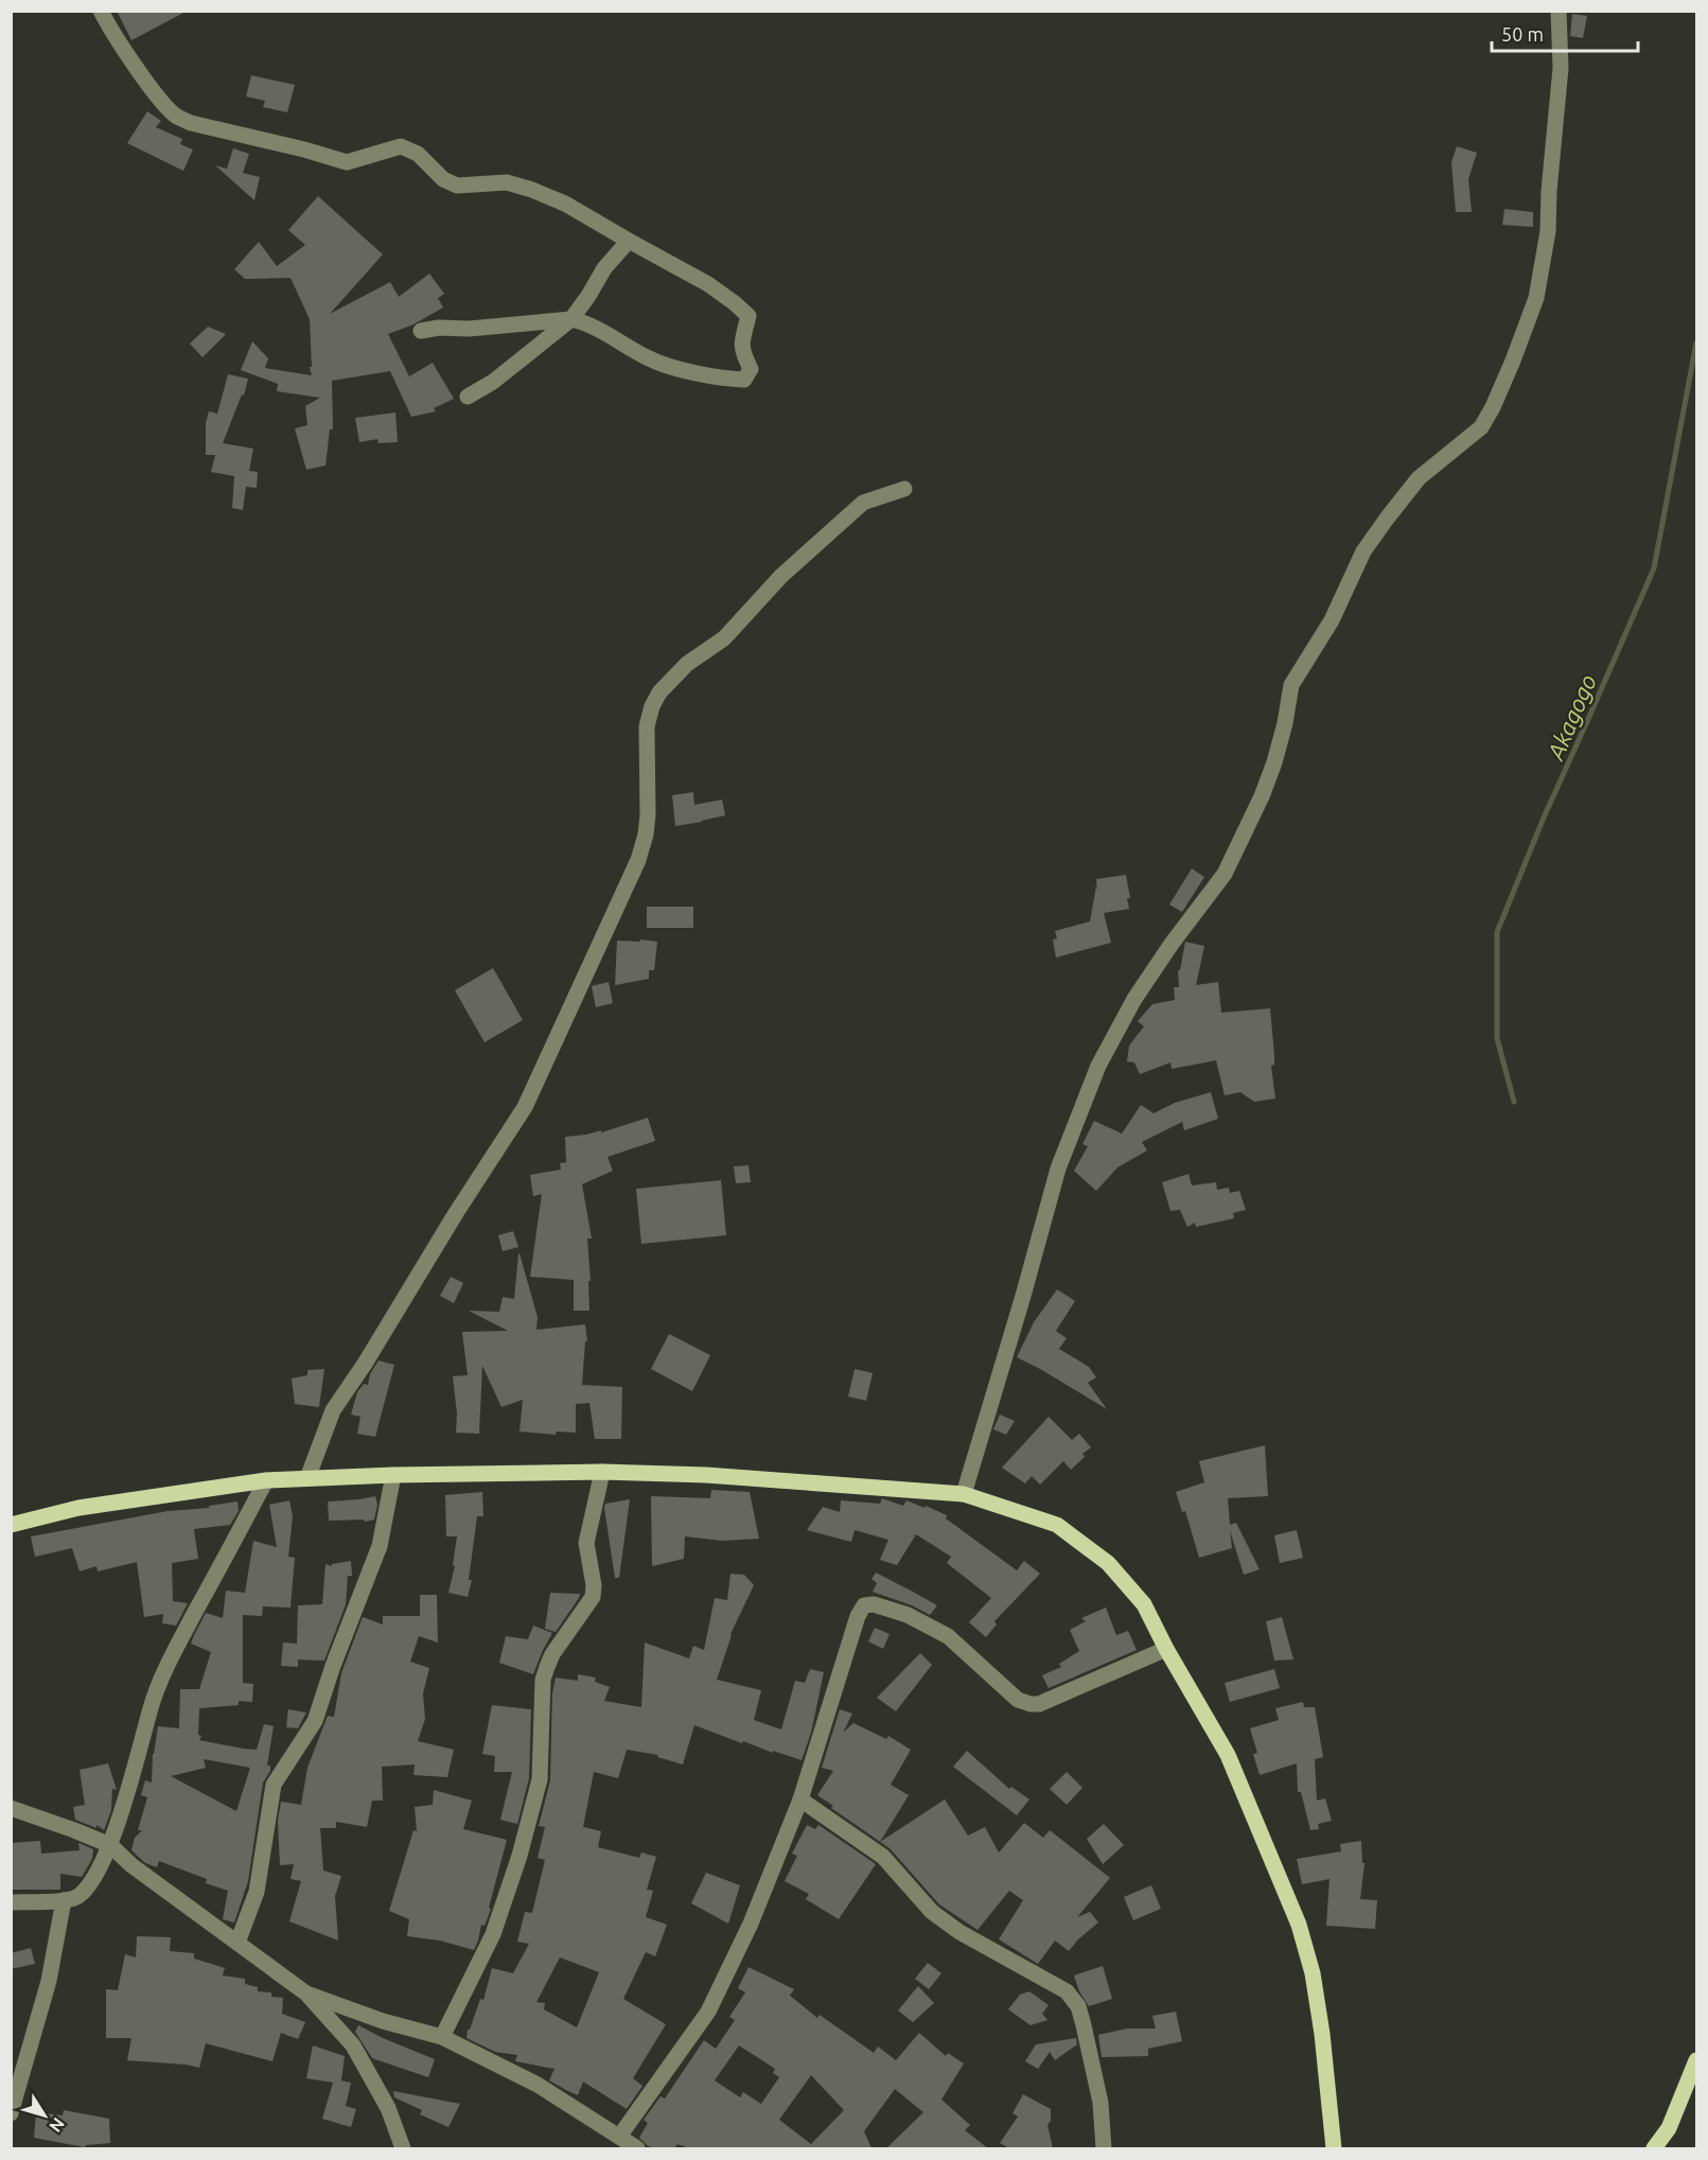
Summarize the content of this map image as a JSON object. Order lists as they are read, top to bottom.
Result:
{
  "water": ["Akagogo"],
  "scale_bar": "50 m",
  "north": "bottom right"
}
